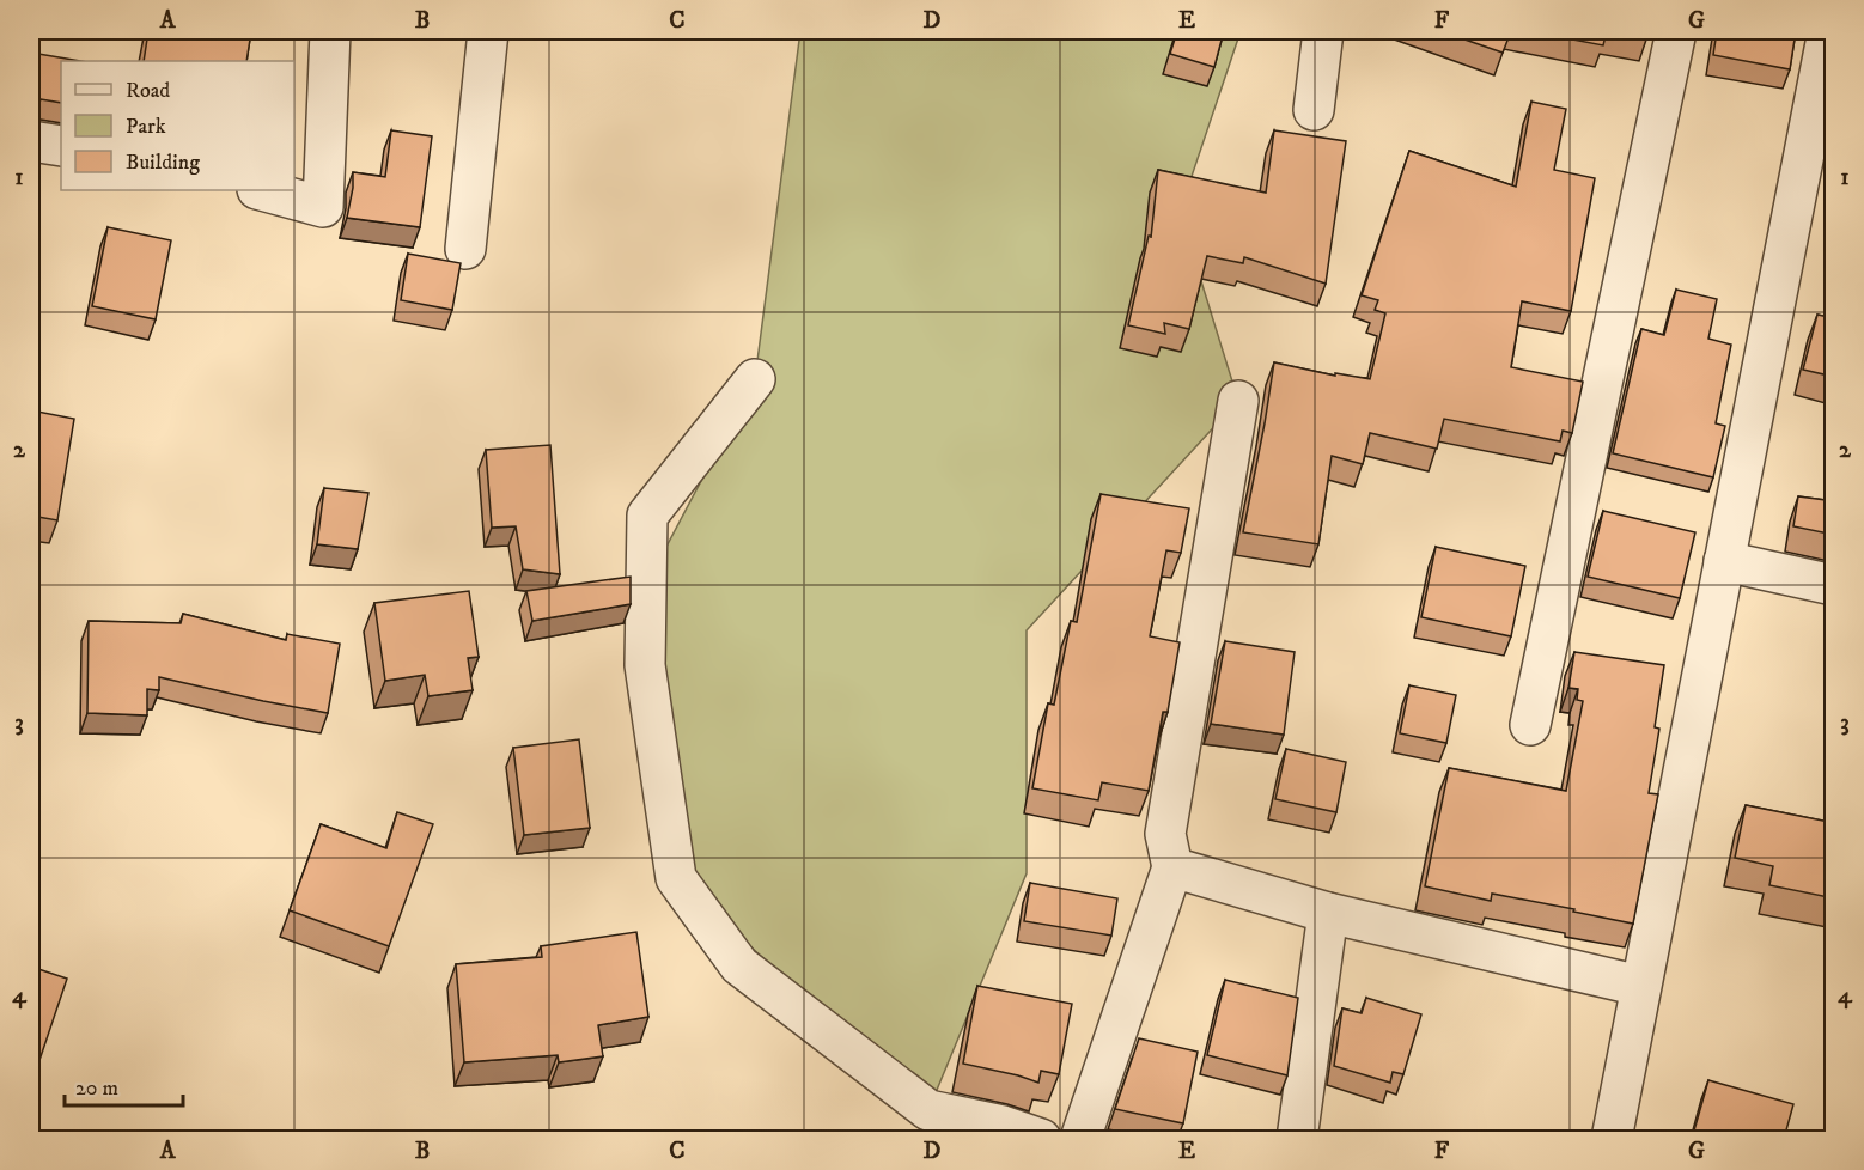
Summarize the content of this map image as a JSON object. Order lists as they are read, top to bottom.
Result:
{
  "legend": ["Road", "Park", "Building"],
  "scale_bar": "20 m",
  "grid": {
    "columns": [
      "A",
      "B",
      "C",
      "D",
      "E",
      "F",
      "G"
    ],
    "rows": [
      "1",
      "2",
      "3",
      "4"
    ]
  }
}
